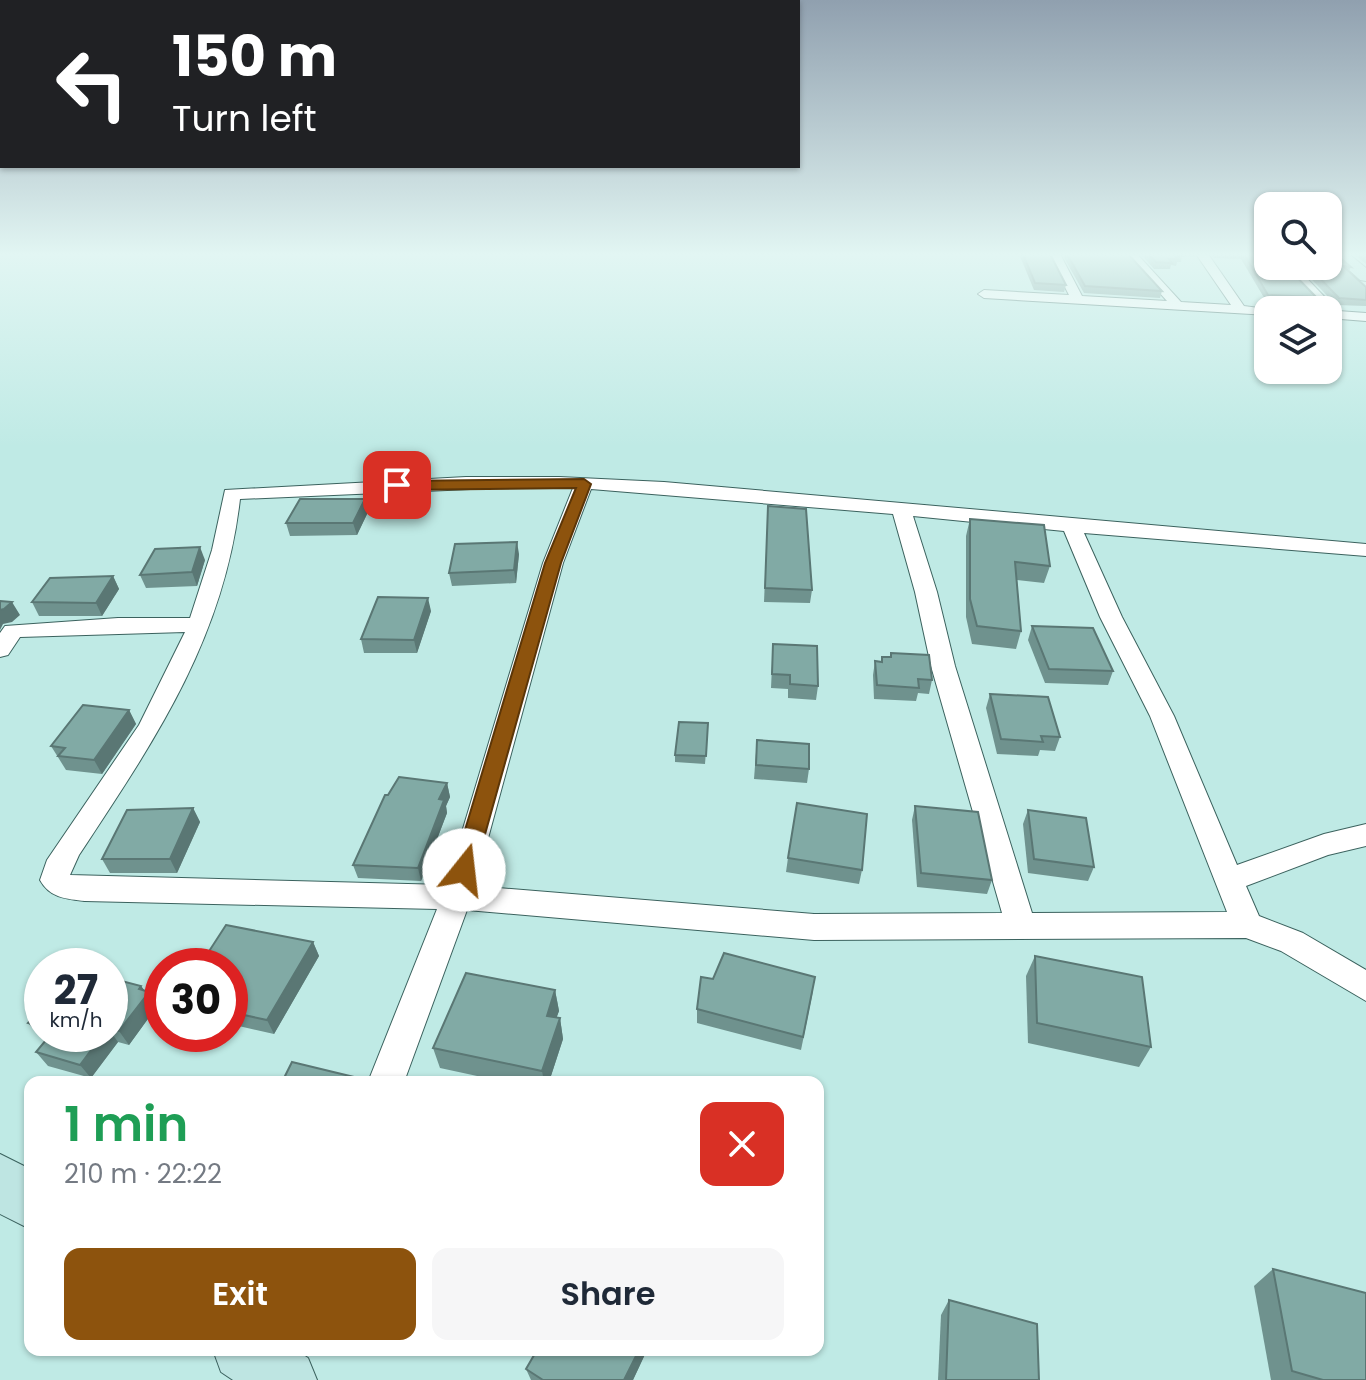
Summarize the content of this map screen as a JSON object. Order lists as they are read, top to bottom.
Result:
{
  "page": {
    "turn": ["150 m", "Turn left"],
    "speed": "27 km/h",
    "limit": "30",
    "heading": ["1 min", "210 m · 22:22"],
    "buttons": ["Exit", "Share"]
  }
}
